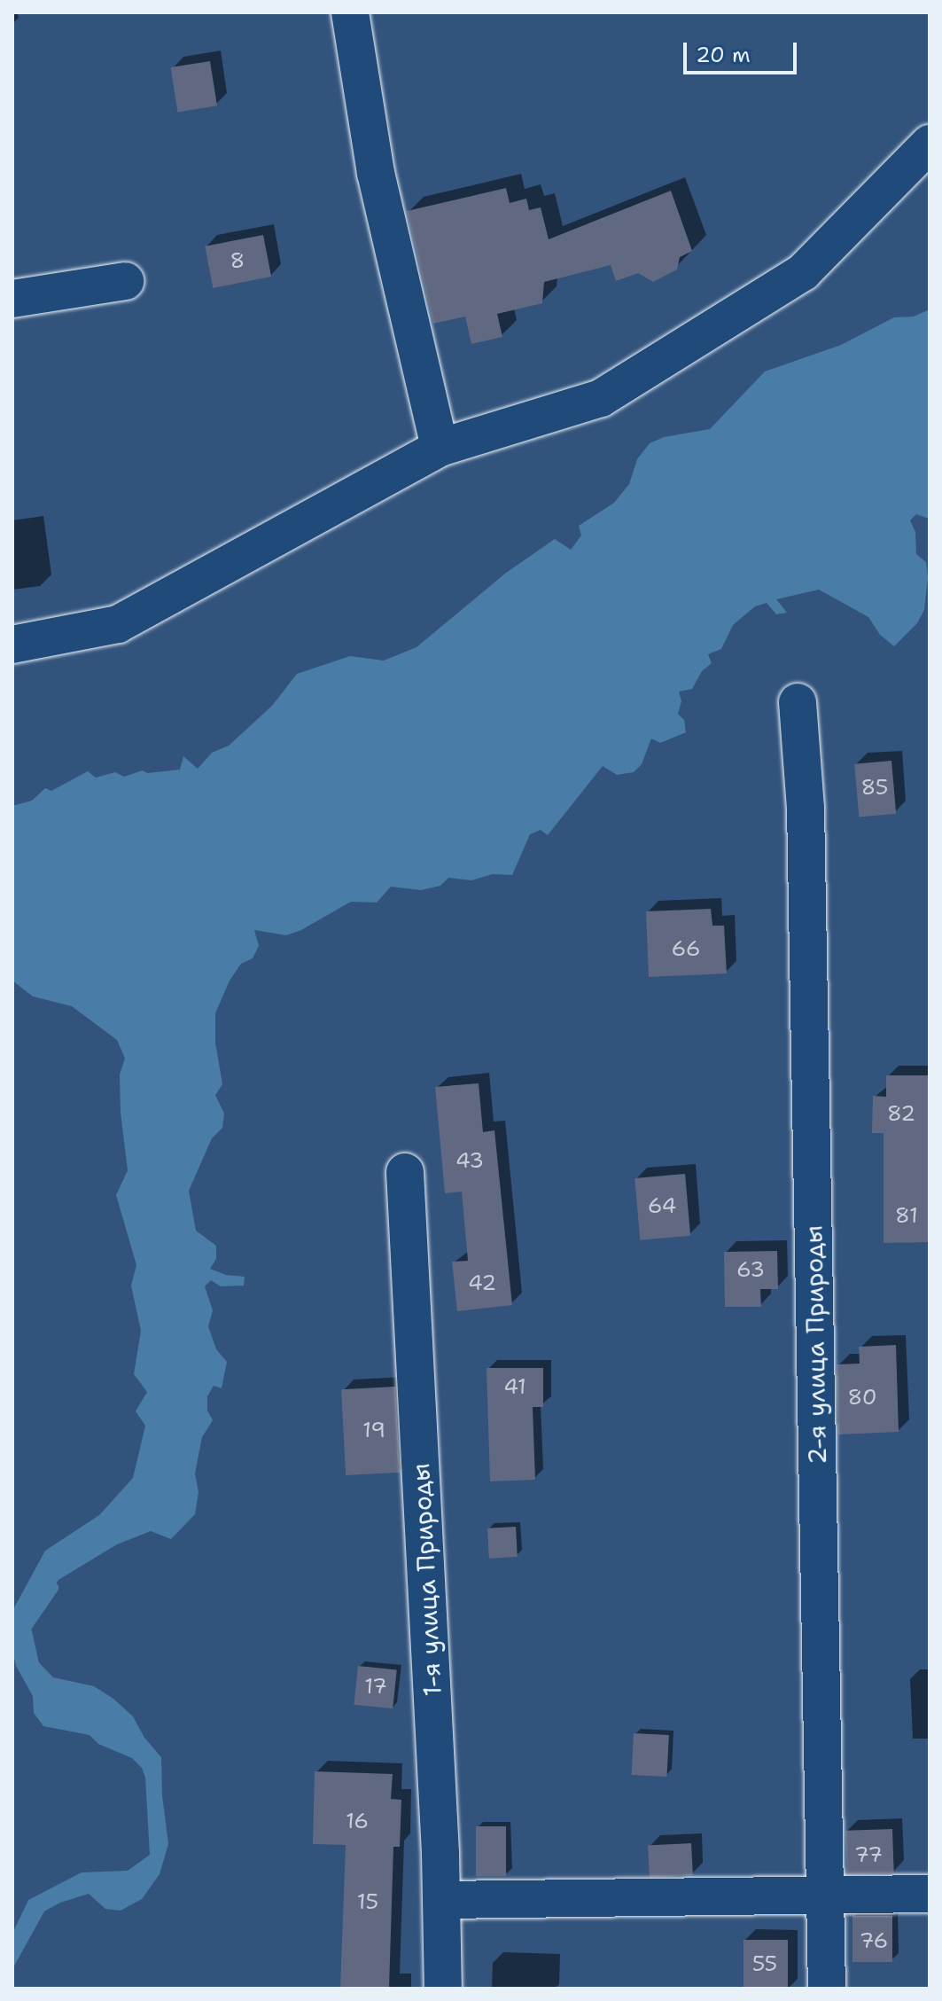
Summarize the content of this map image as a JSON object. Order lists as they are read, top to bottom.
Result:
{
  "streets": {
    "lane": ["2-я улица Природы", "1-я улица Природы"]
  },
  "house_numbers": [
    "8",
    "85",
    "66",
    "82",
    "43",
    "64",
    "81",
    "63",
    "42",
    "41",
    "80",
    "19",
    "17",
    "16",
    "77",
    "15",
    "76",
    "55"
  ],
  "scale_bar": "20 m"
}
